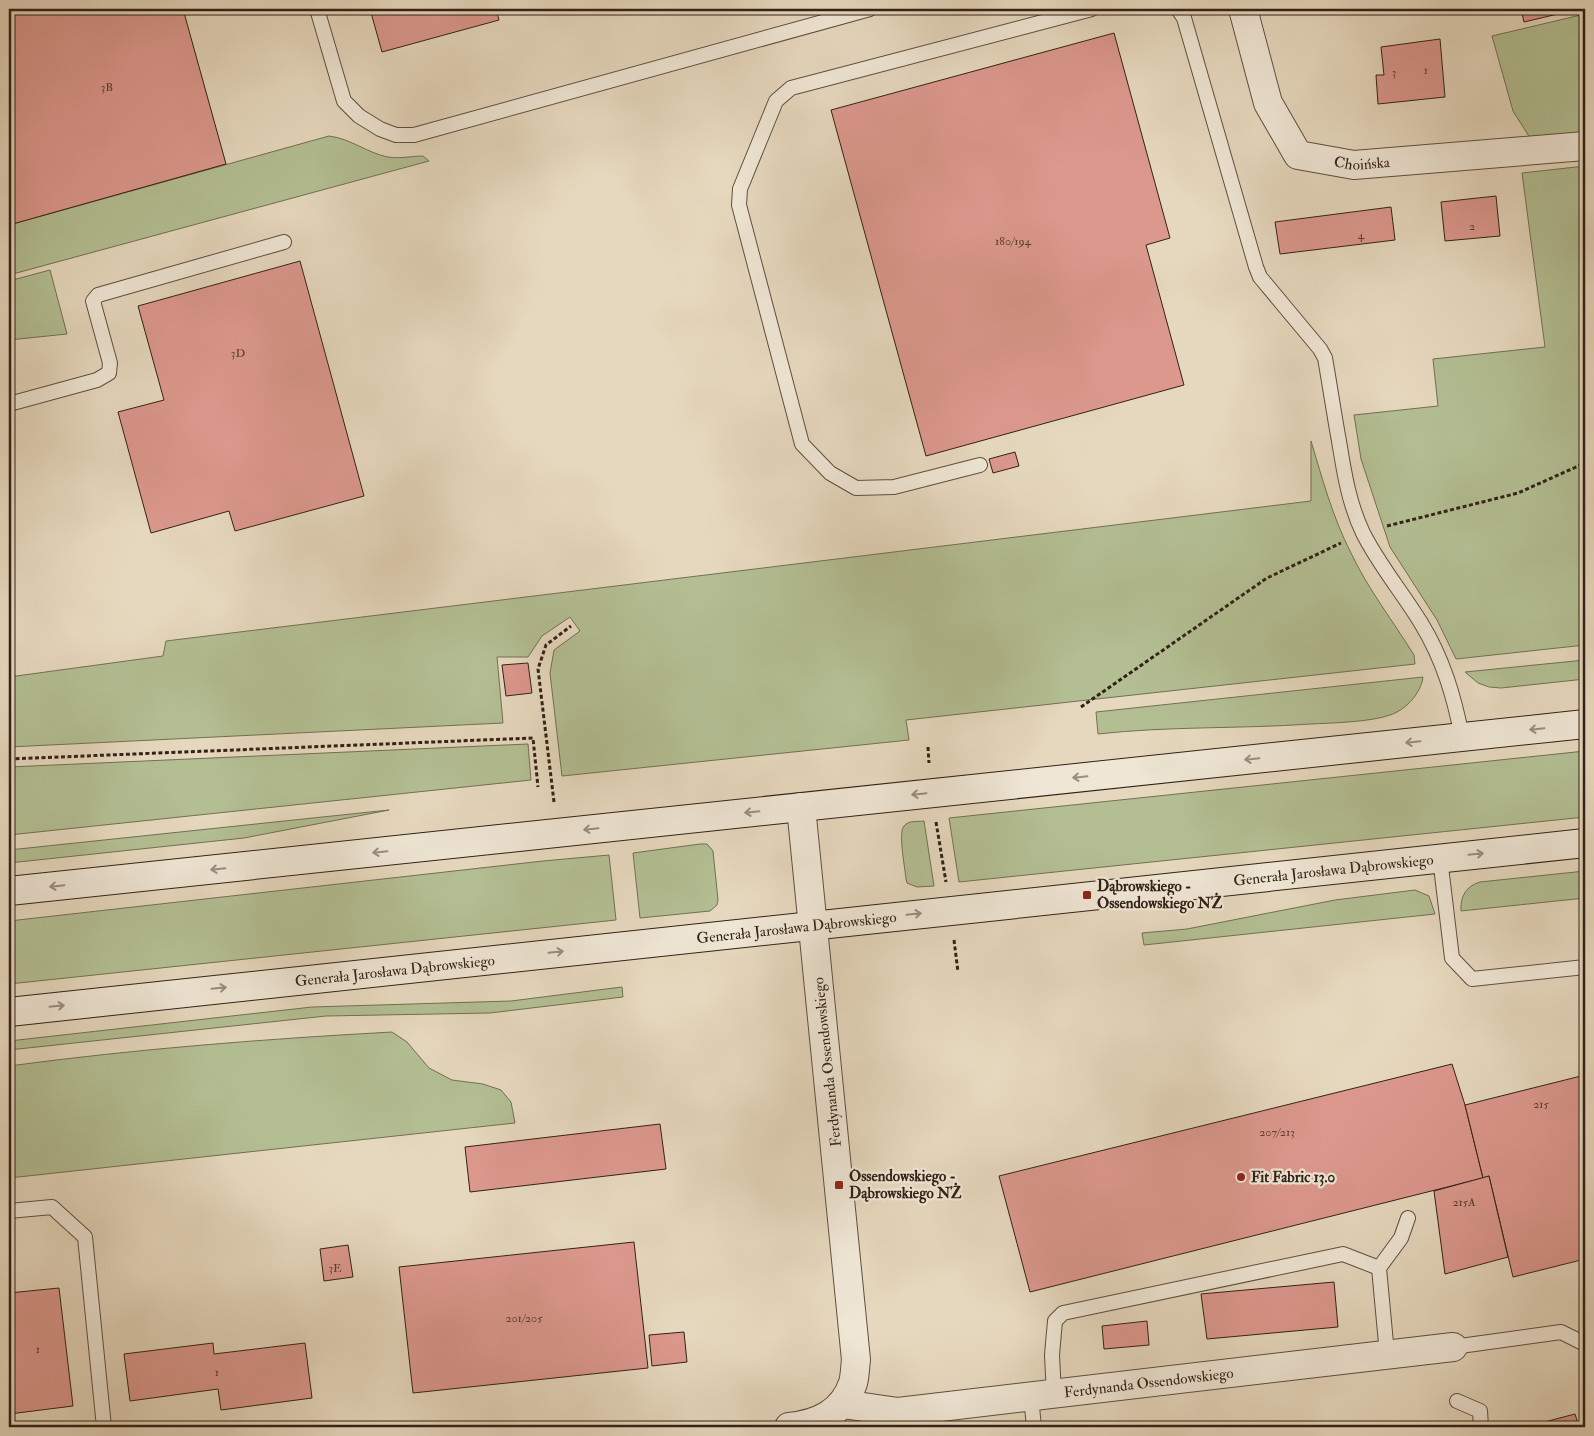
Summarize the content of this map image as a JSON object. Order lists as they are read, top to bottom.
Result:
{
  "streets": {
    "main road": ["Choińska", "Generała Jarosława Dąbrowskiego", "Ferdynanda Ossendowskiego"]
  },
  "crossings": [
    ["Generała Jarosława Dąbrowskiego", "Ferdynanda Ossendowskiego"]
  ],
  "places": {
    "transit": ["Dąbrowskiego - Ossendowskiego NŻ", "Ossendowskiego - Dąbrowskiego NŻ"],
    "other": ["Fit Fabric 13.0"]
  },
  "house_numbers": [
    "1",
    "3",
    "3B",
    "2",
    "4",
    "180/194",
    "3D",
    "215",
    "207/213",
    "215A",
    "3E",
    "201/205",
    "1",
    "1"
  ]
}
